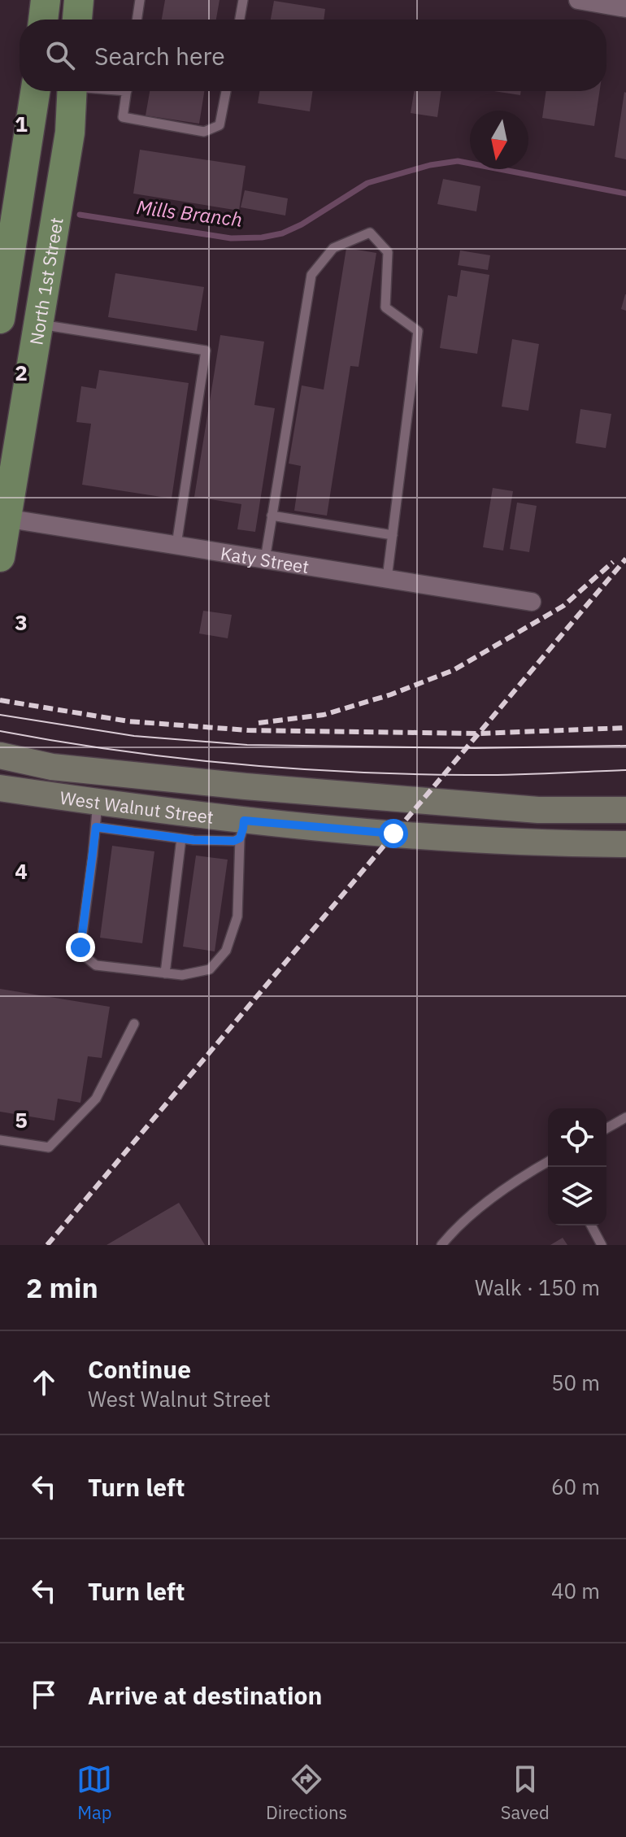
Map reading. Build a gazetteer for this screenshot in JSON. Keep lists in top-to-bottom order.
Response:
{
  "streets": {
    "main road": ["North 1st Street", "West Walnut Street"],
    "street": ["Katy Street"]
  },
  "crossings": [
    ["North 1st Street", "Katy Street"]
  ],
  "water": ["Mills Branch"],
  "north": "bottom",
  "page": {
    "search": "Search here",
    "heading": ["2 min", "Walk · 150 m"],
    "list": [
      ["Continue", "West Walnut Street", "50 m"],
      ["Turn left", "60 m"],
      ["Turn left", "40 m"],
      "Arrive at destination"
    ],
    "nav": ["Map", "Directions", "Saved"]
  },
  "grid": {
    "rows": [
      "1",
      "2",
      "3",
      "4",
      "5"
    ]
  }
}
